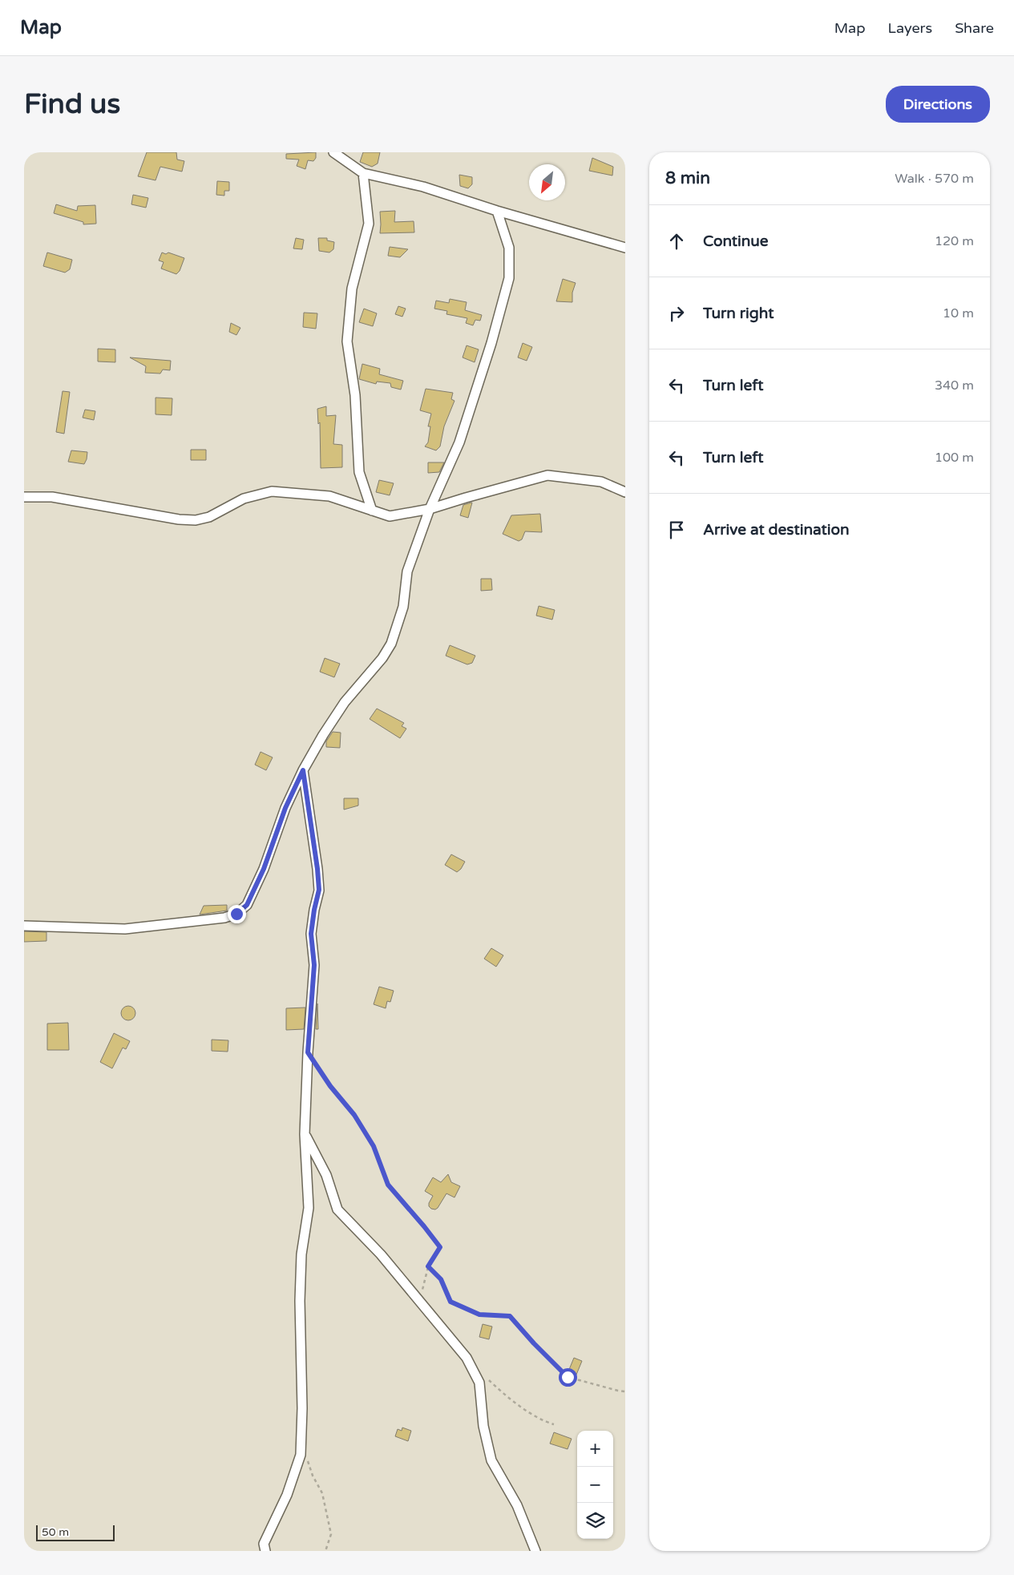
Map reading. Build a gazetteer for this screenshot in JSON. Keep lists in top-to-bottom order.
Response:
{
  "scale_bar": "50 m",
  "north": "bottom left",
  "page": {
    "header": "Map",
    "nav": ["Map", "Layers", "Share"],
    "buttons": "Directions",
    "title": "Find us",
    "heading": ["8 min", "Walk · 570 m"],
    "list": [
      ["Continue", "120 m"],
      ["Turn right", "10 m"],
      ["Turn left", "340 m"],
      ["Turn left", "100 m"],
      "Arrive at destination"
    ],
    "map_buttons": ["+", "−"],
    "scale": "50 m"
  }
}
